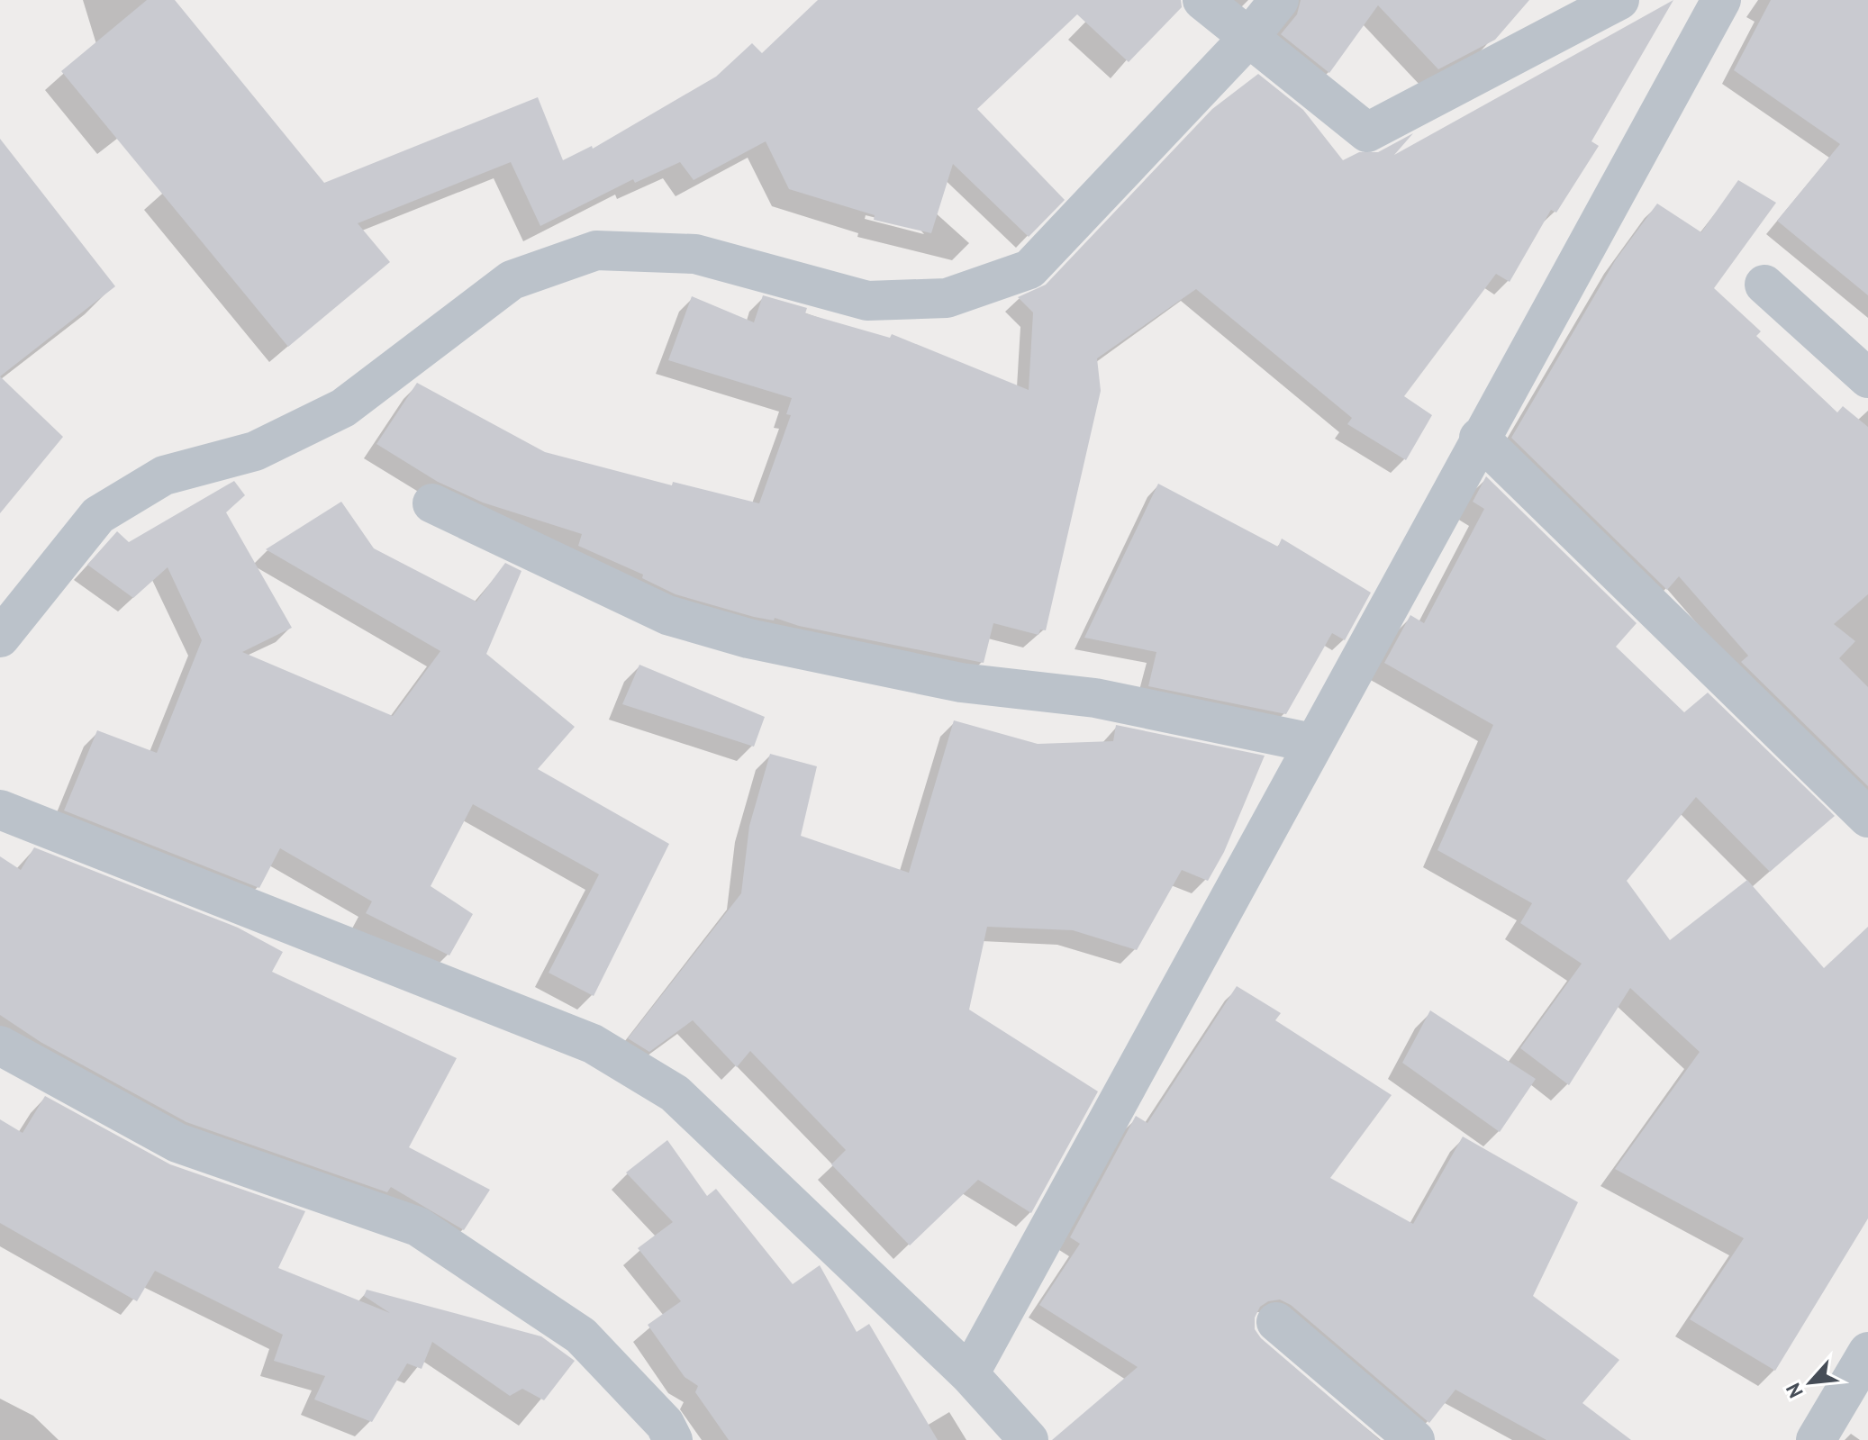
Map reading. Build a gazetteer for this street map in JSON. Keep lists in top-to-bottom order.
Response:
{
  "north": "bottom left"
}
